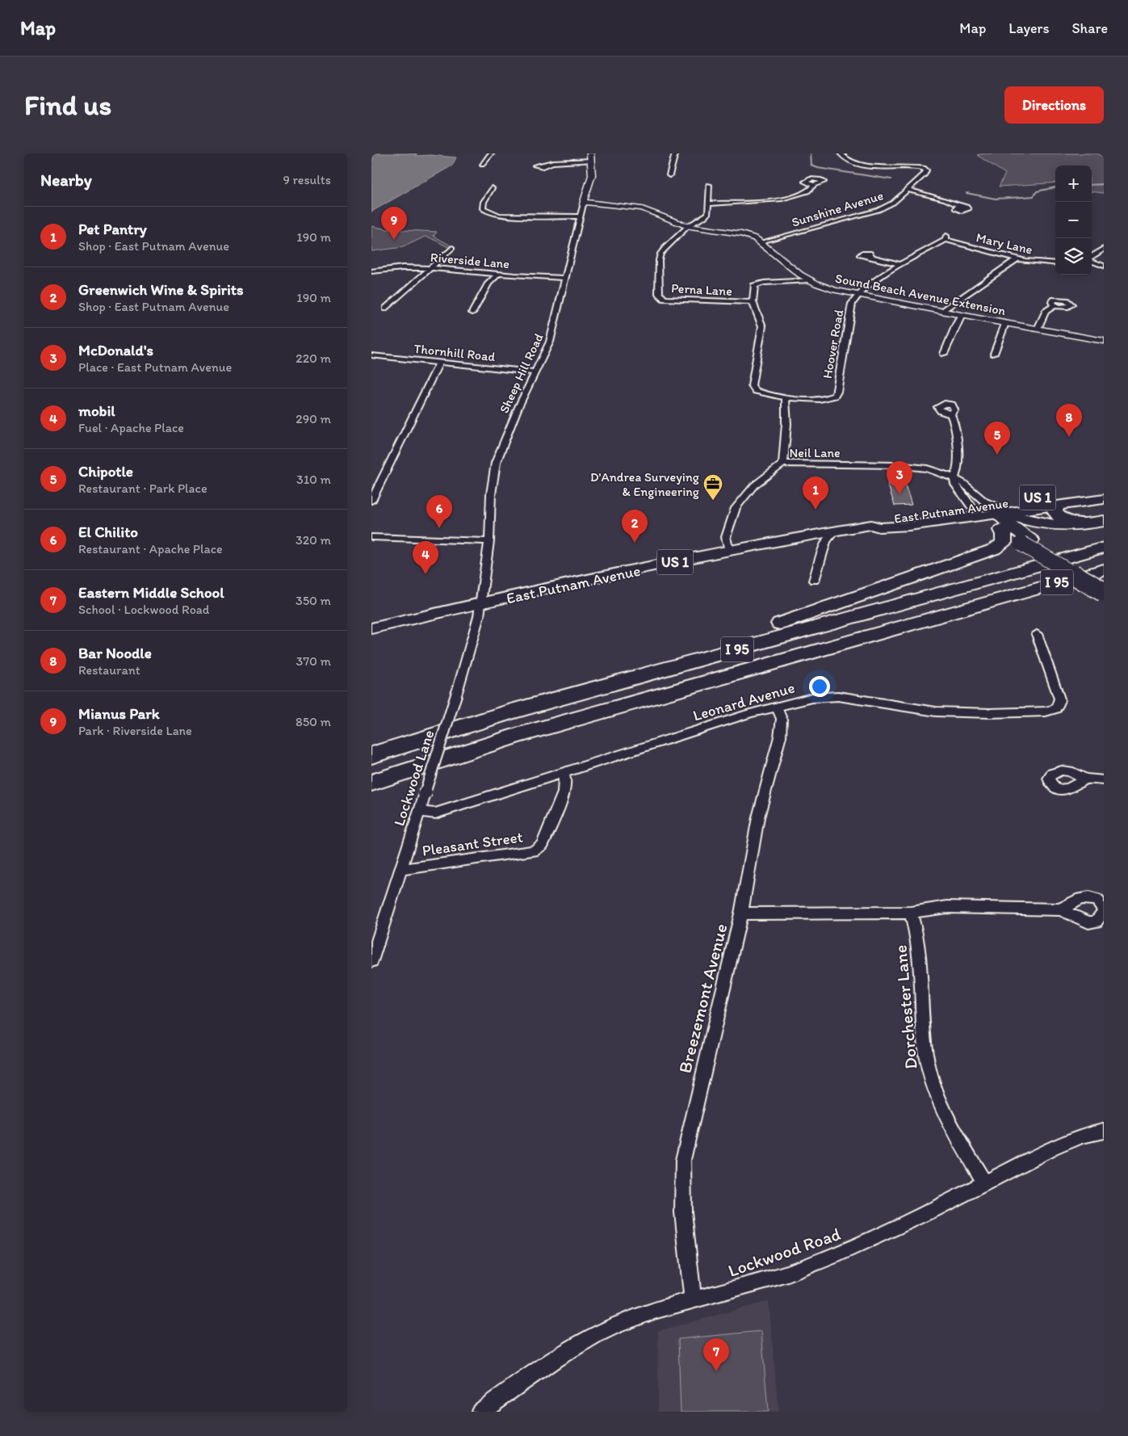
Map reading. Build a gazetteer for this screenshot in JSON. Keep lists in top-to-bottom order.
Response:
{
  "streets": {
    "highway": ["I 95"],
    "main road": ["US 1", "East Putnam Avenue"],
    "street": [
      "Sunshine Avenue",
      "Mary Lane",
      "Riverside Lane",
      "Perna Lane",
      "Sound Beach Avenue Extension",
      "Hoover Road",
      "Thornhill Road",
      "Sheep Hill Road",
      "Neil Lane",
      "Leonard Avenue",
      "Lockwood Lane",
      "Pleasant Street",
      "Breezemont Avenue",
      "Dorchester Lane",
      "Lockwood Road"
    ]
  },
  "crossings": [
    ["Sunshine Avenue", "Sound Beach Avenue Extension"],
    ["Riverside Lane", "Sheep Hill Road"],
    ["Perna Lane", "Sound Beach Avenue Extension"],
    ["Sound Beach Avenue Extension", "Hoover Road"],
    ["Sound Beach Avenue Extension", "Sheep Hill Road"],
    ["Thornhill Road", "Sheep Hill Road"],
    ["Sheep Hill Road", "East Putnam Avenue"],
    ["Sheep Hill Road", "Lockwood Lane"],
    ["Neil Lane", "East Putnam Avenue"],
    ["East Putnam Avenue", "Lockwood Lane"],
    ["Leonard Avenue", "Lockwood Lane"],
    ["Leonard Avenue", "Pleasant Street"],
    ["Leonard Avenue", "Breezemont Avenue"],
    ["Lockwood Lane", "Pleasant Street"],
    ["Breezemont Avenue", "Lockwood Road"],
    ["Dorchester Lane", "Lockwood Road"]
  ],
  "places": {
    "office": ["D'Andrea Surveying & Engineering"]
  },
  "page": {
    "header": "Map",
    "nav": ["Map", "Layers", "Share"],
    "buttons": "Directions",
    "title": "Find us",
    "heading": ["Nearby", "9 results"],
    "map_buttons": ["+", "−"],
    "list": [
      {
        "mark": "1",
        "name": "Pet Pantry",
        "note": "Shop · East Putnam Avenue",
        "value": "190 m"
      },
      {
        "mark": "2",
        "name": "Greenwich Wine & Spirits",
        "note": "Shop · East Putnam Avenue",
        "value": "190 m"
      },
      {
        "mark": "3",
        "name": "McDonald's",
        "note": "Place · East Putnam Avenue",
        "value": "220 m"
      },
      {
        "mark": "4",
        "name": "mobil",
        "note": "Fuel · Apache Place",
        "value": "290 m"
      },
      {
        "mark": "5",
        "name": "Chipotle",
        "note": "Restaurant · Park Place",
        "value": "310 m"
      },
      {
        "mark": "6",
        "name": "El Chilito",
        "note": "Restaurant · Apache Place",
        "value": "320 m"
      },
      {
        "mark": "7",
        "name": "Eastern Middle School",
        "note": "School · Lockwood Road",
        "value": "350 m"
      },
      {
        "mark": "8",
        "name": "Bar Noodle",
        "note": "Restaurant",
        "value": "370 m"
      },
      {
        "mark": "9",
        "name": "Mianus Park",
        "note": "Park · Riverside Lane",
        "value": "850 m"
      }
    ],
    "pins": [
      "9",
      "8",
      "5",
      "3",
      "1",
      "6",
      "2",
      "4",
      "7"
    ]
  }
}
